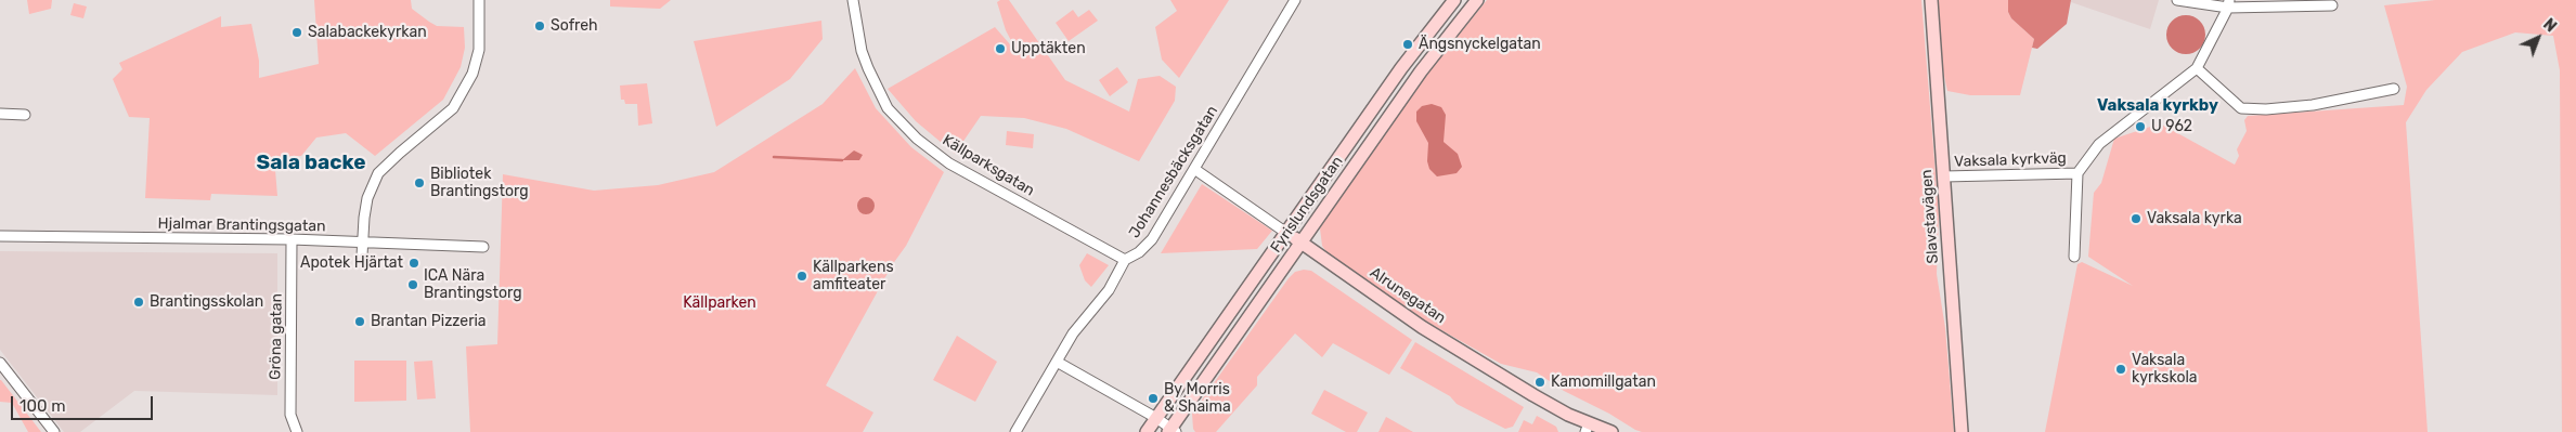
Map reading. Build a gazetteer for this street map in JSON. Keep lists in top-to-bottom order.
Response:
{
  "streets": {
    "main road": ["Fyrislundsgatan", "Slavstavägen", "Alrunegatan"],
    "street": [
      "Vaksala kyrkväg",
      "Källparksgatan",
      "Johannesbäcksgatan",
      "Hjalmar Brantingsgatan",
      "Gröna gatan"
    ]
  },
  "crossings": [
    ["Vaksala kyrkväg", "Slavstavägen"],
    ["Källparksgatan", "Johannesbäcksgatan"],
    ["Johannesbäcksgatan", "Alrunegatan"],
    ["Fyrislundsgatan", "Alrunegatan"],
    ["Hjalmar Brantingsgatan", "Gröna gatan"]
  ],
  "districts": ["Vaksala kyrkby", "Sala backe"],
  "parks": ["Källparken"],
  "places": [
    "Sofreh",
    "Salabackekyrkan",
    "Ängsnyckelgatan",
    "Upptäkten",
    "U 962",
    "Bibliotek Brantingstorg",
    "Vaksala kyrka",
    "Apotek Hjärtat",
    "Källparkens amfiteater",
    "ICA Nära Brantingstorg",
    "Brantingsskolan",
    "Brantan Pizzeria",
    "Vaksala kyrkskola",
    "Kamomillgatan",
    "By Morris & Shaima"
  ],
  "scale_bar": "100 m",
  "north": "top right"
}
